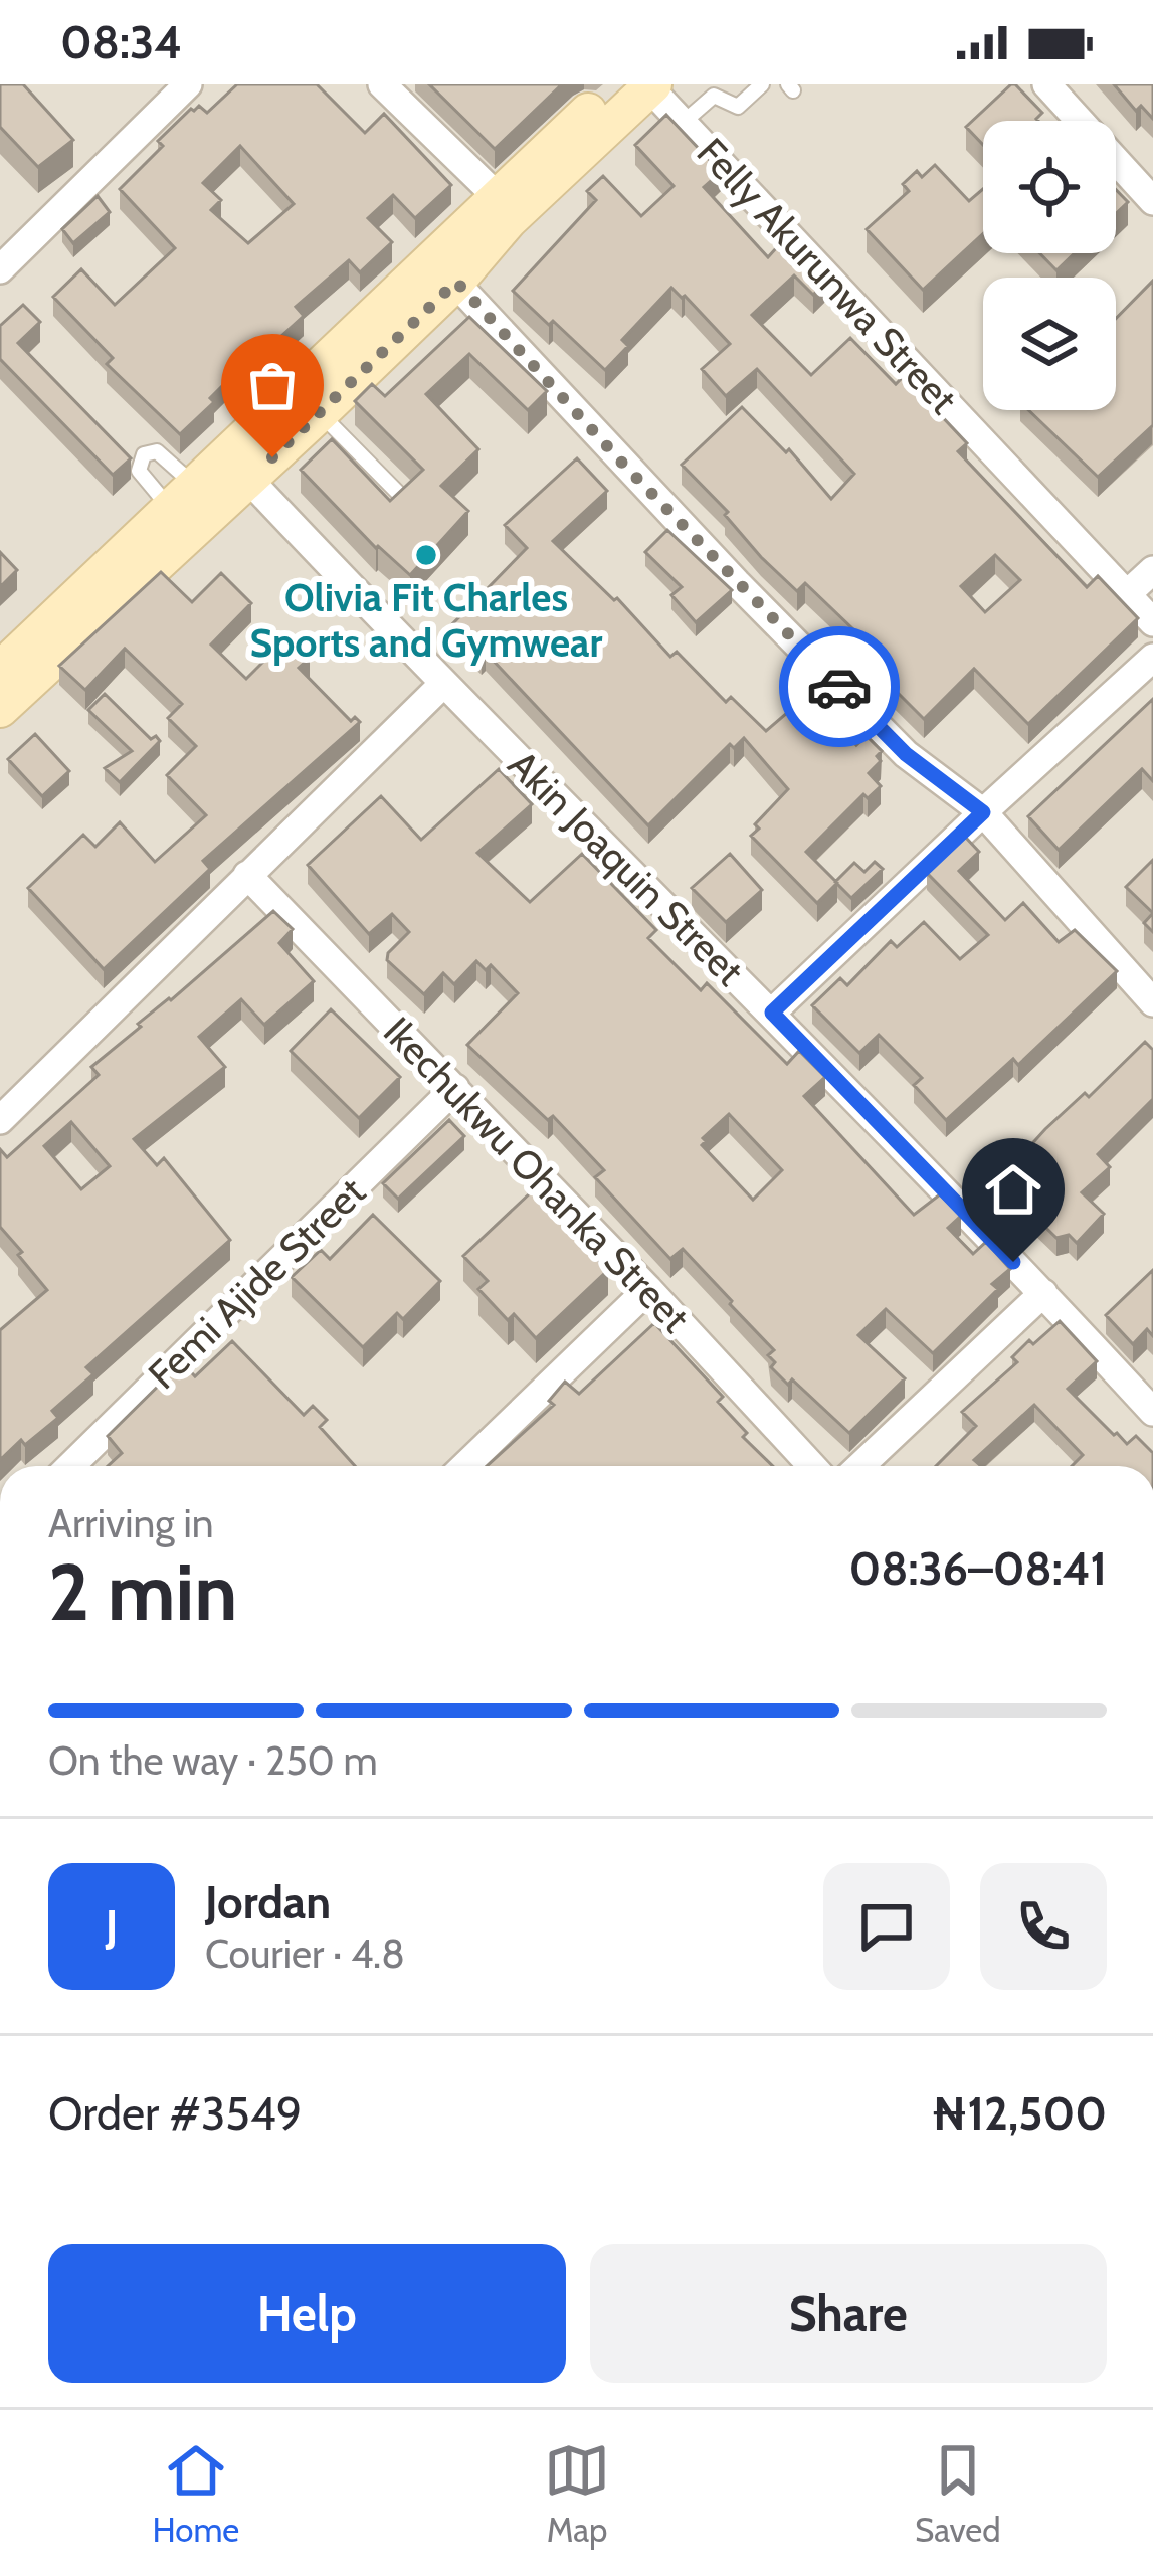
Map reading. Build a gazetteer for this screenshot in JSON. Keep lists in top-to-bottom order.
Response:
{
  "streets": {
    "street": [
      "Felly Akurunwa Street",
      "Akin Joaquin Street",
      "Ikechukwu Ohanka Street",
      "Femi Ajide Street"
    ]
  },
  "crossings": [
    ["Ikechukwu Ohanka Street", "Femi Ajide Street"]
  ],
  "places": ["Olivia Fit Charles Sports and Gymwear"],
  "page": {
    "status": "08:34",
    "heading": ["2 min", "Arriving in", "08:36–08:41"],
    "panel": [
      "Jordan",
      "Courier · 4.8",
      "Order #3549",
      "₦12,500"
    ],
    "bar": "On the way · 250 m",
    "round": "J",
    "buttons": ["Help", "Share"],
    "tabs": ["Home", "Map", "Saved"]
  }
}
